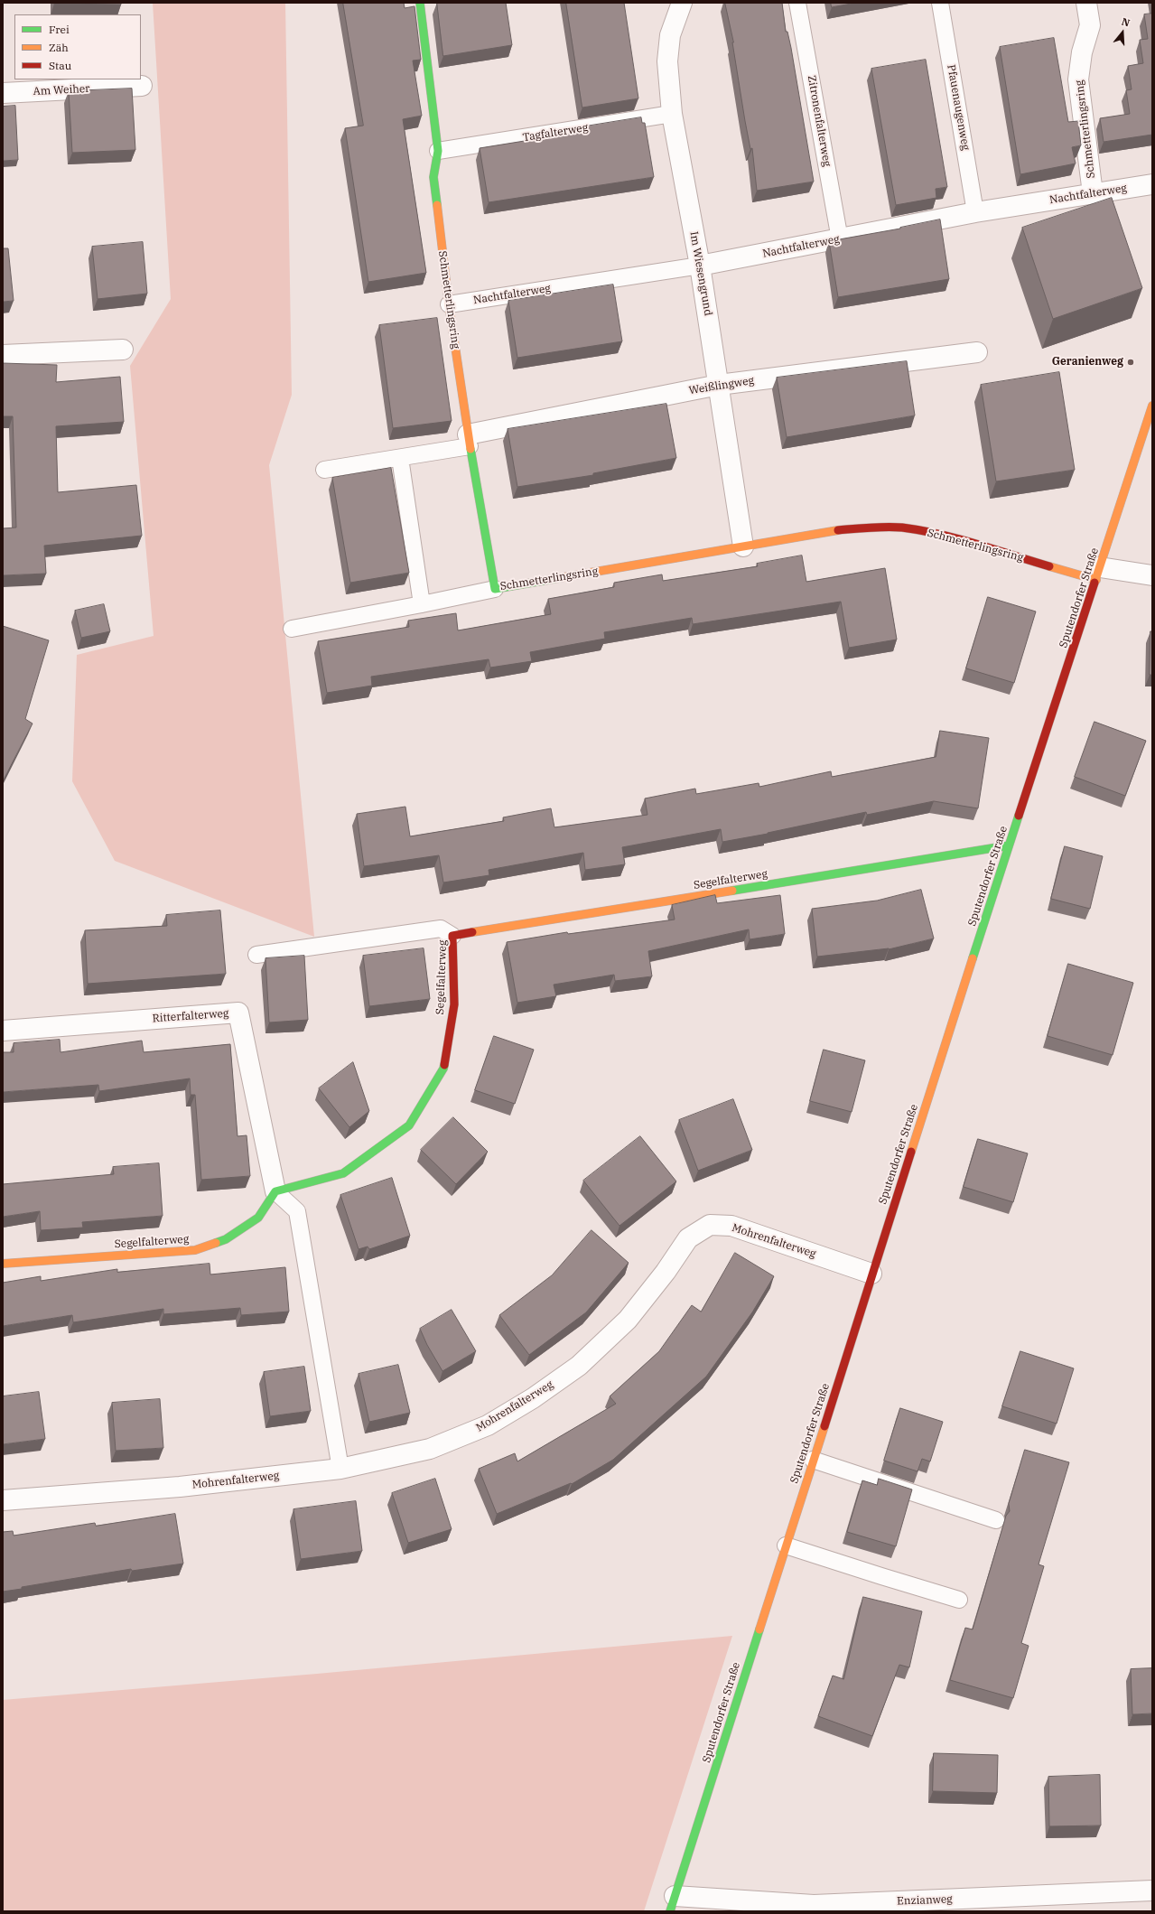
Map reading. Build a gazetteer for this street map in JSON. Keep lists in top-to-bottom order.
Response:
{
  "streets": {
    "street": [
      "Am Weiher",
      "Schmetterlingsring",
      "Nachtfalterweg",
      "Im Wiesengrund",
      "Weißlingweg",
      "Sputendorfer Straße",
      "Segelfalterweg",
      "Ritterfalterweg",
      "Mohrenfalterweg",
      "Enzianweg"
    ],
    "lane": ["Pfauenaugenweg", "Zitronenfalterweg", "Tagfalterweg"]
  },
  "crossings": [
    ["Pfauenaugenweg", "Nachtfalterweg"],
    ["Zitronenfalterweg", "Nachtfalterweg"],
    ["Schmetterlingsring", "Tagfalterweg"],
    ["Schmetterlingsring", "Nachtfalterweg"],
    ["Schmetterlingsring", "Im Wiesengrund"],
    ["Schmetterlingsring", "Weißlingweg"],
    ["Schmetterlingsring", "Sputendorfer Straße"],
    ["Tagfalterweg", "Im Wiesengrund"],
    ["Nachtfalterweg", "Im Wiesengrund"],
    ["Im Wiesengrund", "Weißlingweg"],
    ["Sputendorfer Straße", "Segelfalterweg"],
    ["Sputendorfer Straße", "Mohrenfalterweg"],
    ["Sputendorfer Straße", "Enzianweg"],
    ["Segelfalterweg", "Ritterfalterweg"]
  ],
  "places": ["Geranienweg"],
  "legend": ["Frei", "Zäh", "Stau"],
  "north": "top"
}
